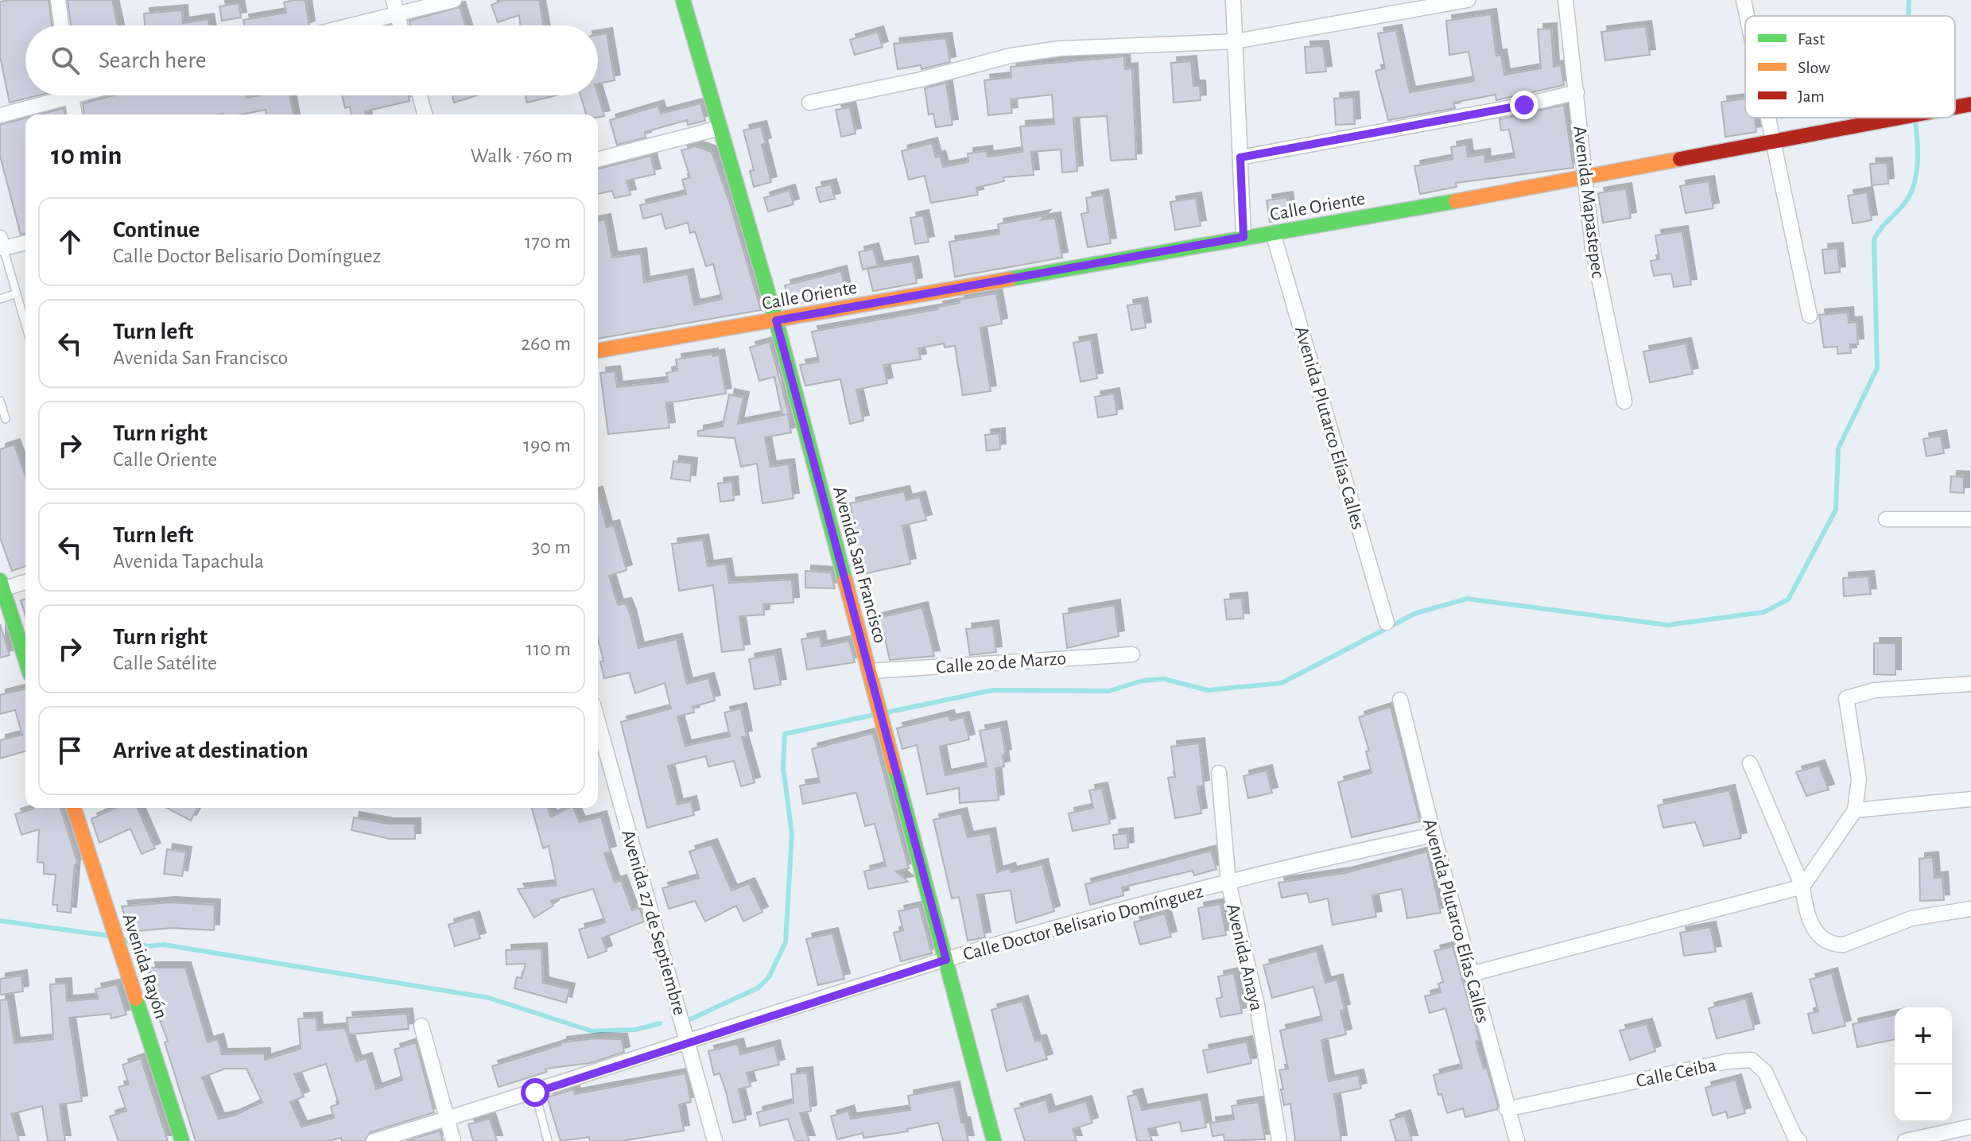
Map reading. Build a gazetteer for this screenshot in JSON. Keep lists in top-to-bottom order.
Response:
{
  "streets": {
    "street": [
      "Avenida Mapastepec",
      "Calle Oriente",
      "Avenida Plutarco Elías Calles",
      "Avenida San Francisco",
      "Calle 20 de Marzo",
      "Avenida 27 de Septiembre",
      "Calle Doctor Belisario Domínguez",
      "Avenida Anaya",
      "Avenida Rayón",
      "Calle Ceiba"
    ]
  },
  "crossings": [
    ["Avenida Mapastepec", "Calle Oriente"],
    ["Calle Oriente", "Avenida Plutarco Elías Calles"],
    ["Calle Oriente", "Avenida San Francisco"],
    ["Avenida Plutarco Elías Calles", "Calle Doctor Belisario Domínguez"],
    ["Avenida Plutarco Elías Calles", "Calle Ceiba"],
    ["Avenida San Francisco", "Calle 20 de Marzo"],
    ["Avenida San Francisco", "Calle Doctor Belisario Domínguez"],
    ["Avenida 27 de Septiembre", "Calle Doctor Belisario Domínguez"],
    ["Calle Doctor Belisario Domínguez", "Avenida Anaya"]
  ],
  "legend": ["Fast", "Slow", "Jam"],
  "page": {
    "search": "Search here",
    "heading": ["10 min", "Walk · 760 m"],
    "list": [
      ["Continue", "Calle Doctor Belisario Domínguez", "170 m"],
      ["Turn left", "Avenida San Francisco", "260 m"],
      ["Turn right", "Calle Oriente", "190 m"],
      ["Turn left", "Avenida Tapachula", "30 m"],
      ["Turn right", "Calle Satélite", "110 m"],
      "Arrive at destination"
    ],
    "map_buttons": ["+", "−"]
  }
}
